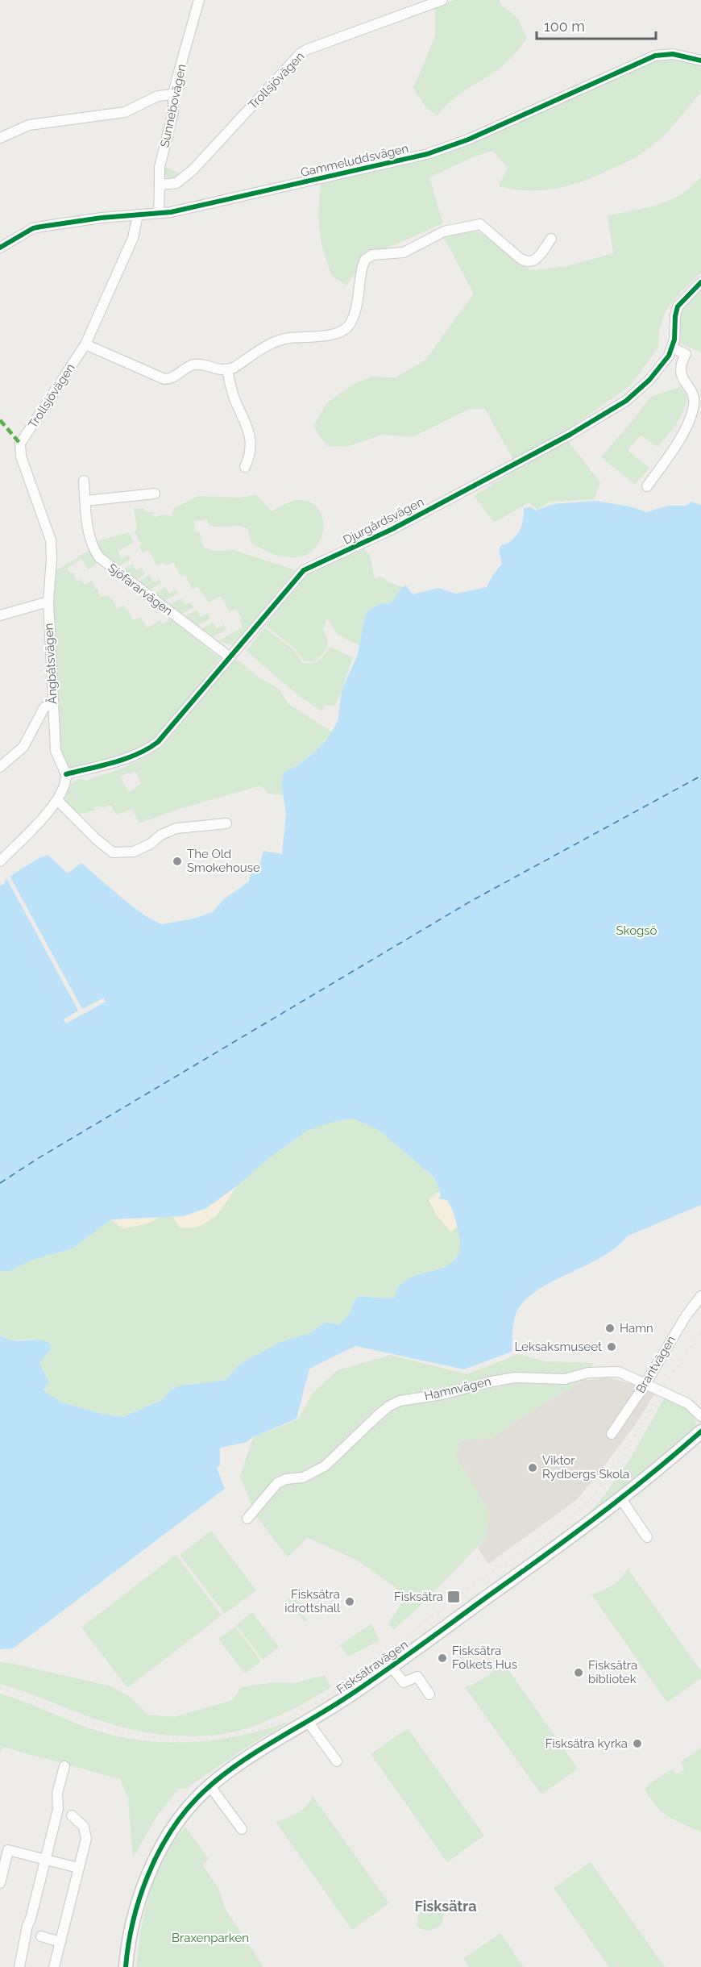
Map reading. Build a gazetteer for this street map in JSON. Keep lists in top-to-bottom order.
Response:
{
  "streets": {
    "street": [
      "Trollsjövägen",
      "Sunnebovägen",
      "Gammeluddsvägen",
      "Djurgårdsvägen",
      "Sjöfararvägen",
      "Ångbåtsvägen",
      "Brantvägen",
      "Hamnvägen",
      "Fisksätravägen"
    ]
  },
  "crossings": [
    ["Trollsjövägen", "Sunnebovägen"],
    ["Trollsjövägen", "Gammeluddsvägen"],
    ["Trollsjövägen", "Ångbåtsvägen"],
    ["Djurgårdsvägen", "Sjöfararvägen"],
    ["Djurgårdsvägen", "Ångbåtsvägen"],
    ["Brantvägen", "Hamnvägen"]
  ],
  "districts": ["Fisksätra"],
  "parks": ["Skogsö", "Braxenparken"],
  "places": {
    "other": [
      "The Old Smokehouse",
      "Hamn",
      "Leksaksmuseet",
      "Viktor Rydbergs Skola",
      "Fisksätra idrottshall",
      "Fisksätra Folkets Hus",
      "Fisksätra bibliotek",
      "Fisksätra kyrka"
    ],
    "transit": ["Fisksätra"]
  },
  "scale_bar": "100 m"
}
